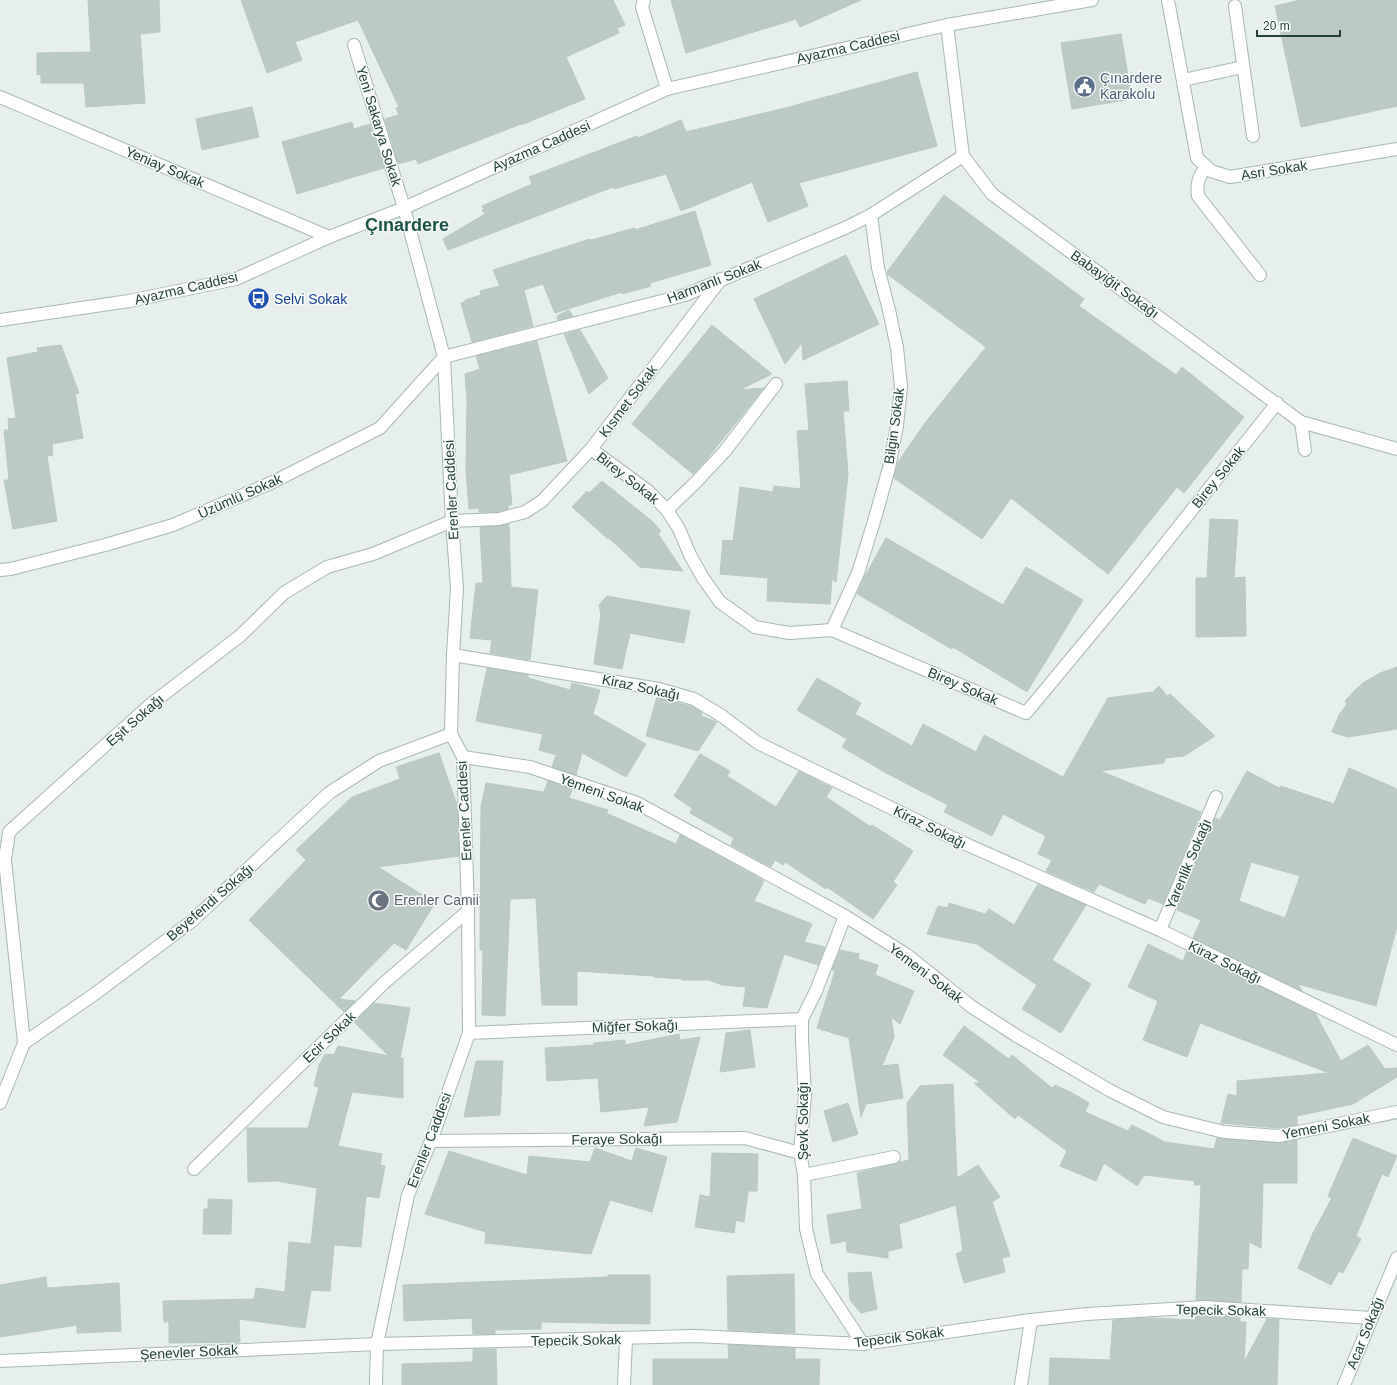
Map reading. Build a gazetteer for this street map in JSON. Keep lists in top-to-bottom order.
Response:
{
  "streets": {
    "street": [
      "Ayazma Caddesi",
      "Yeni Sakarya Sokak",
      "Yeniay Sokak",
      "Asri Sokak",
      "Harmanlı Sokak",
      "Babayiğit Sokağı",
      "Kısmet Sokak",
      "Bilgin Sokak",
      "Birey Sokak",
      "Erenler Caddesi",
      "Üzümlü Sokak",
      "Kiraz Sokağı",
      "Eşit Sokağı",
      "Yemeni Sokak",
      "Yarenlik Sokağı",
      "Beyefendi Sokağı",
      "Miğfer Sokağı",
      "Ecir Sokak",
      "Şevk Sokağı",
      "Feraye Sokağı",
      "Tepecik Sokak",
      "Acar Sokağı",
      "Şenevler Sokak"
    ]
  },
  "crossings": [
    ["Ayazma Caddesi", "Yeni Sakarya Sokak"],
    ["Ayazma Caddesi", "Yeniay Sokak"],
    ["Ayazma Caddesi", "Erenler Caddesi"],
    ["Yeni Sakarya Sokak", "Erenler Caddesi"],
    ["Harmanlı Sokak", "Babayiğit Sokağı"],
    ["Harmanlı Sokak", "Kısmet Sokak"],
    ["Harmanlı Sokak", "Bilgin Sokak"],
    ["Harmanlı Sokak", "Erenler Caddesi"],
    ["Harmanlı Sokak", "Üzümlü Sokak"],
    ["Babayiğit Sokağı", "Birey Sokak"],
    ["Kısmet Sokak", "Birey Sokak"],
    ["Kısmet Sokak", "Erenler Caddesi"],
    ["Kısmet Sokak", "Eşit Sokağı"],
    ["Bilgin Sokak", "Birey Sokak"],
    ["Erenler Caddesi", "Üzümlü Sokak"],
    ["Erenler Caddesi", "Kiraz Sokağı"],
    ["Erenler Caddesi", "Eşit Sokağı"],
    ["Erenler Caddesi", "Yemeni Sokak"],
    ["Erenler Caddesi", "Beyefendi Sokağı"],
    ["Erenler Caddesi", "Miğfer Sokağı"],
    ["Erenler Caddesi", "Ecir Sokak"],
    ["Erenler Caddesi", "Feraye Sokağı"],
    ["Erenler Caddesi", "Tepecik Sokak"],
    ["Erenler Caddesi", "Şenevler Sokak"],
    ["Kiraz Sokağı", "Yarenlik Sokağı"],
    ["Eşit Sokağı", "Beyefendi Sokağı"],
    ["Yemeni Sokak", "Şevk Sokağı"],
    ["Miğfer Sokağı", "Şevk Sokağı"],
    ["Şevk Sokağı", "Feraye Sokağı"],
    ["Şevk Sokağı", "Tepecik Sokak"],
    ["Tepecik Sokak", "Acar Sokağı"],
    ["Tepecik Sokak", "Şenevler Sokak"]
  ],
  "districts": ["Çınardere"],
  "places": {
    "public building": ["Çınardere Karakolu"],
    "bus stop": ["Selvi Sokak"],
    "mosque": ["Erenler Camii"]
  },
  "scale_bar": "20 m"
}
